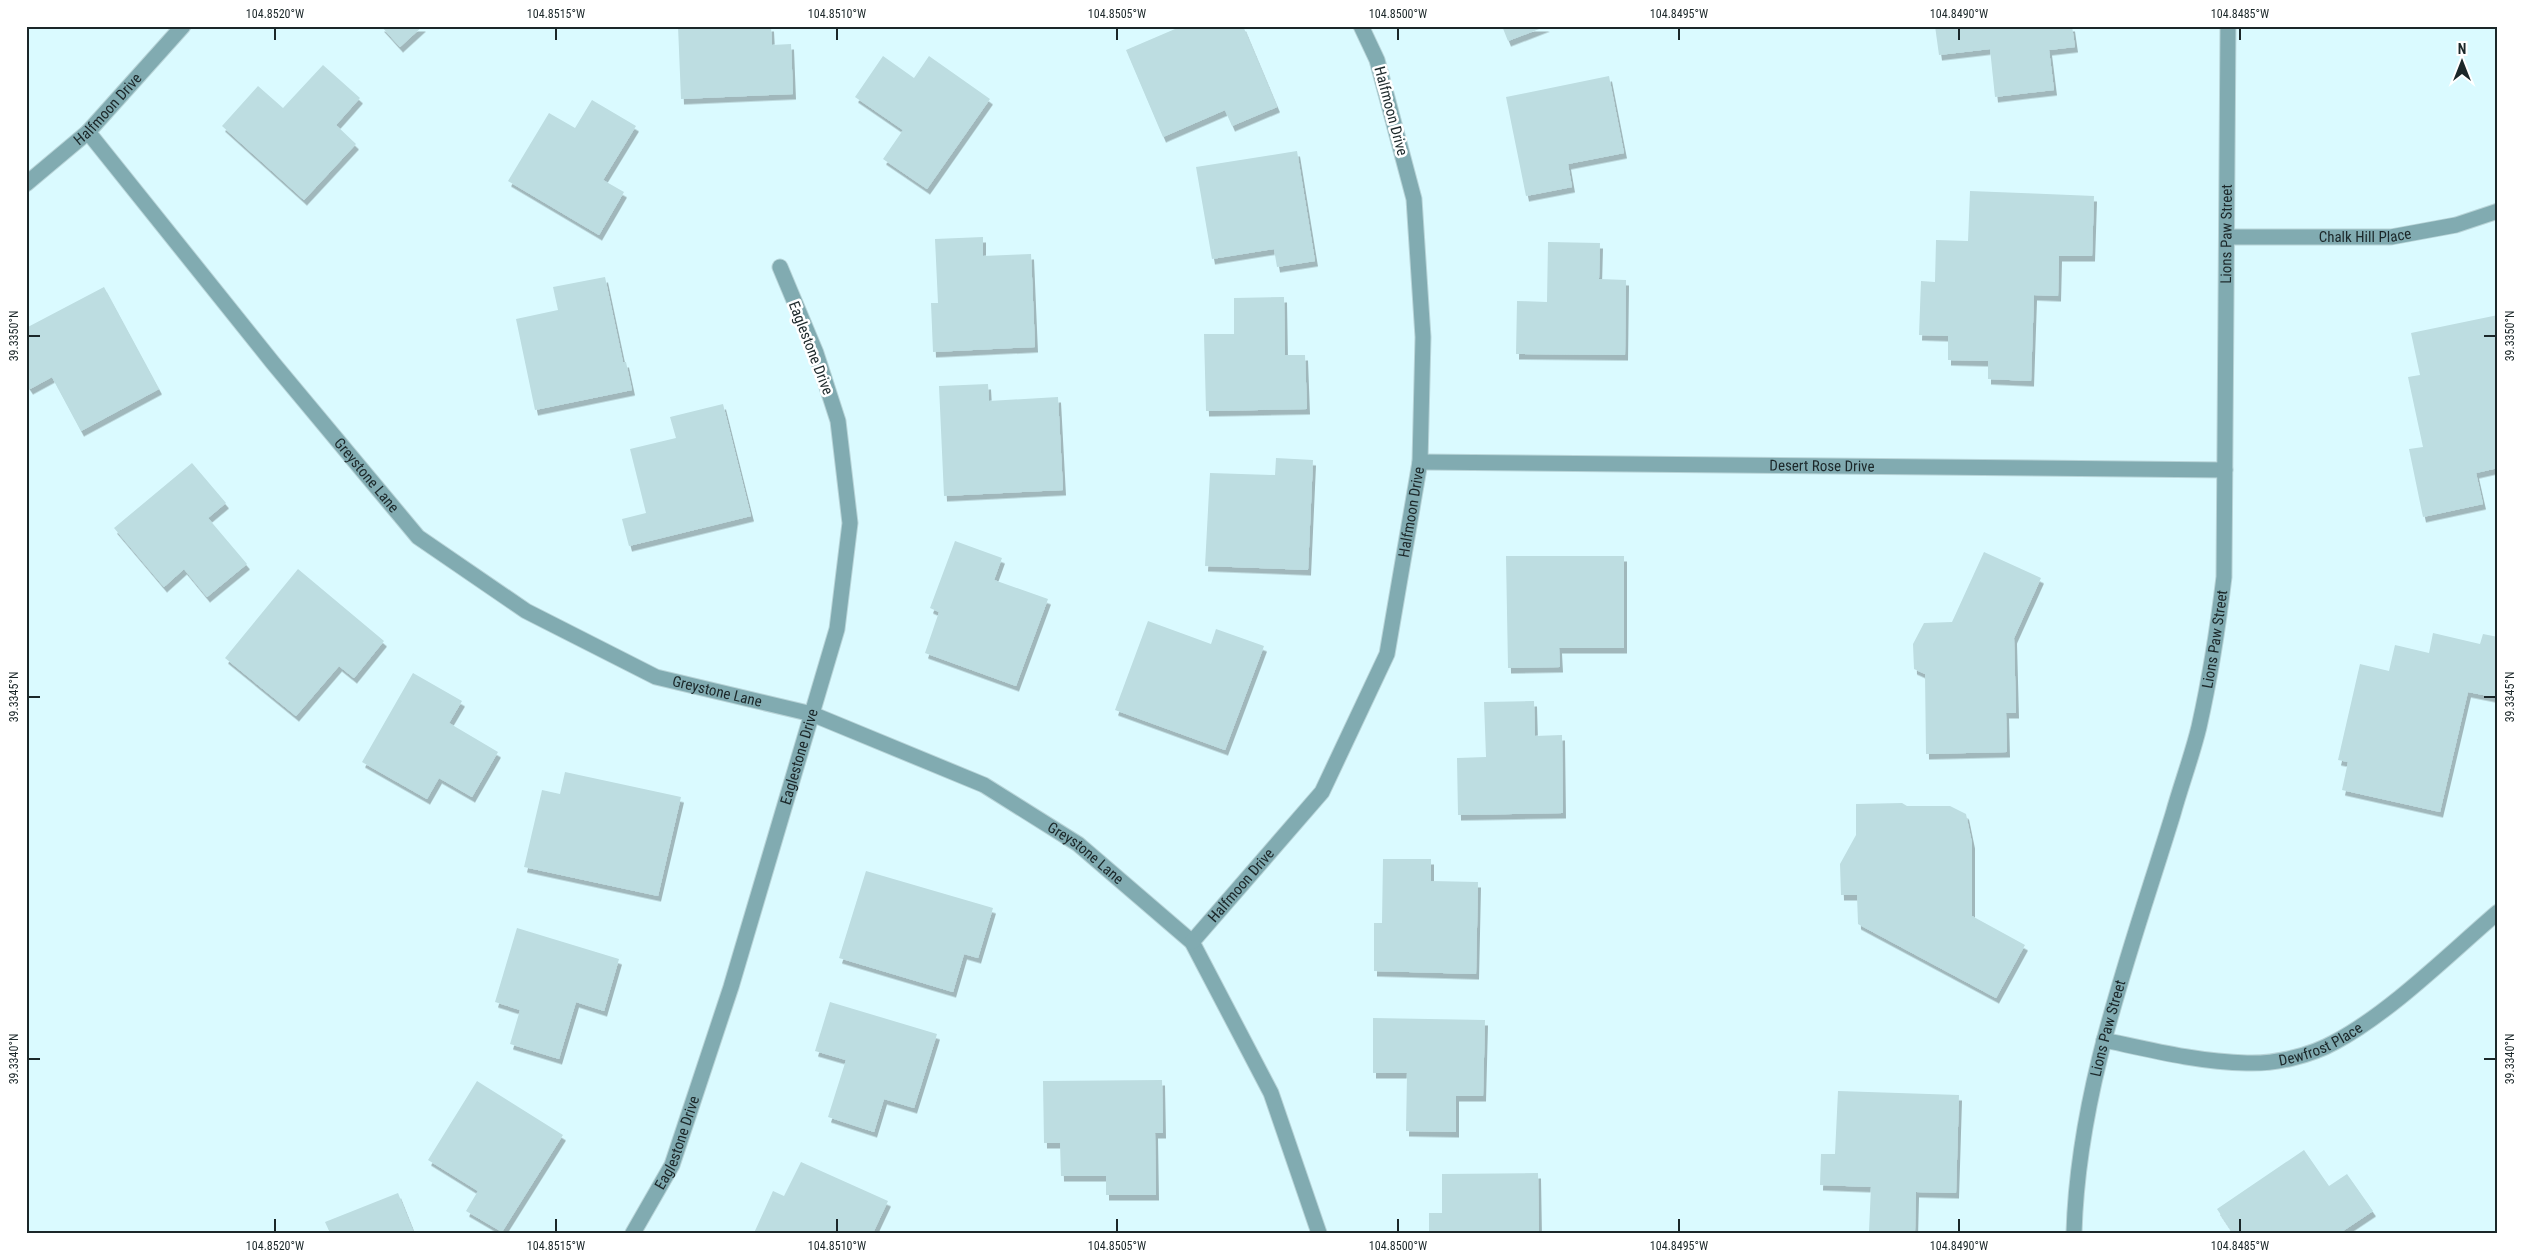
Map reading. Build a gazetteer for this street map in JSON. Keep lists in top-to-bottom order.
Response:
{
  "streets": {
    "street": [
      "Halfmoon Drive",
      "Lions Paw Street",
      "Chalk Hill Place",
      "Eaglestone Drive",
      "Desert Rose Drive",
      "Greystone Lane",
      "Dewfrost Place"
    ]
  },
  "crossings": [
    ["Halfmoon Drive", "Desert Rose Drive"],
    ["Halfmoon Drive", "Greystone Lane"],
    ["Lions Paw Street", "Chalk Hill Place"],
    ["Lions Paw Street", "Desert Rose Drive"],
    ["Lions Paw Street", "Dewfrost Place"],
    ["Eaglestone Drive", "Greystone Lane"]
  ],
  "north": "top",
  "coordinates": [
    "104.8520°W",
    "104.8515°W",
    "104.8510°W",
    "104.8505°W",
    "104.8500°W",
    "104.8495°W",
    "104.8490°W",
    "104.8485°W",
    "39.3350°N",
    "39.3345°N",
    "39.3340°N"
  ]
}
